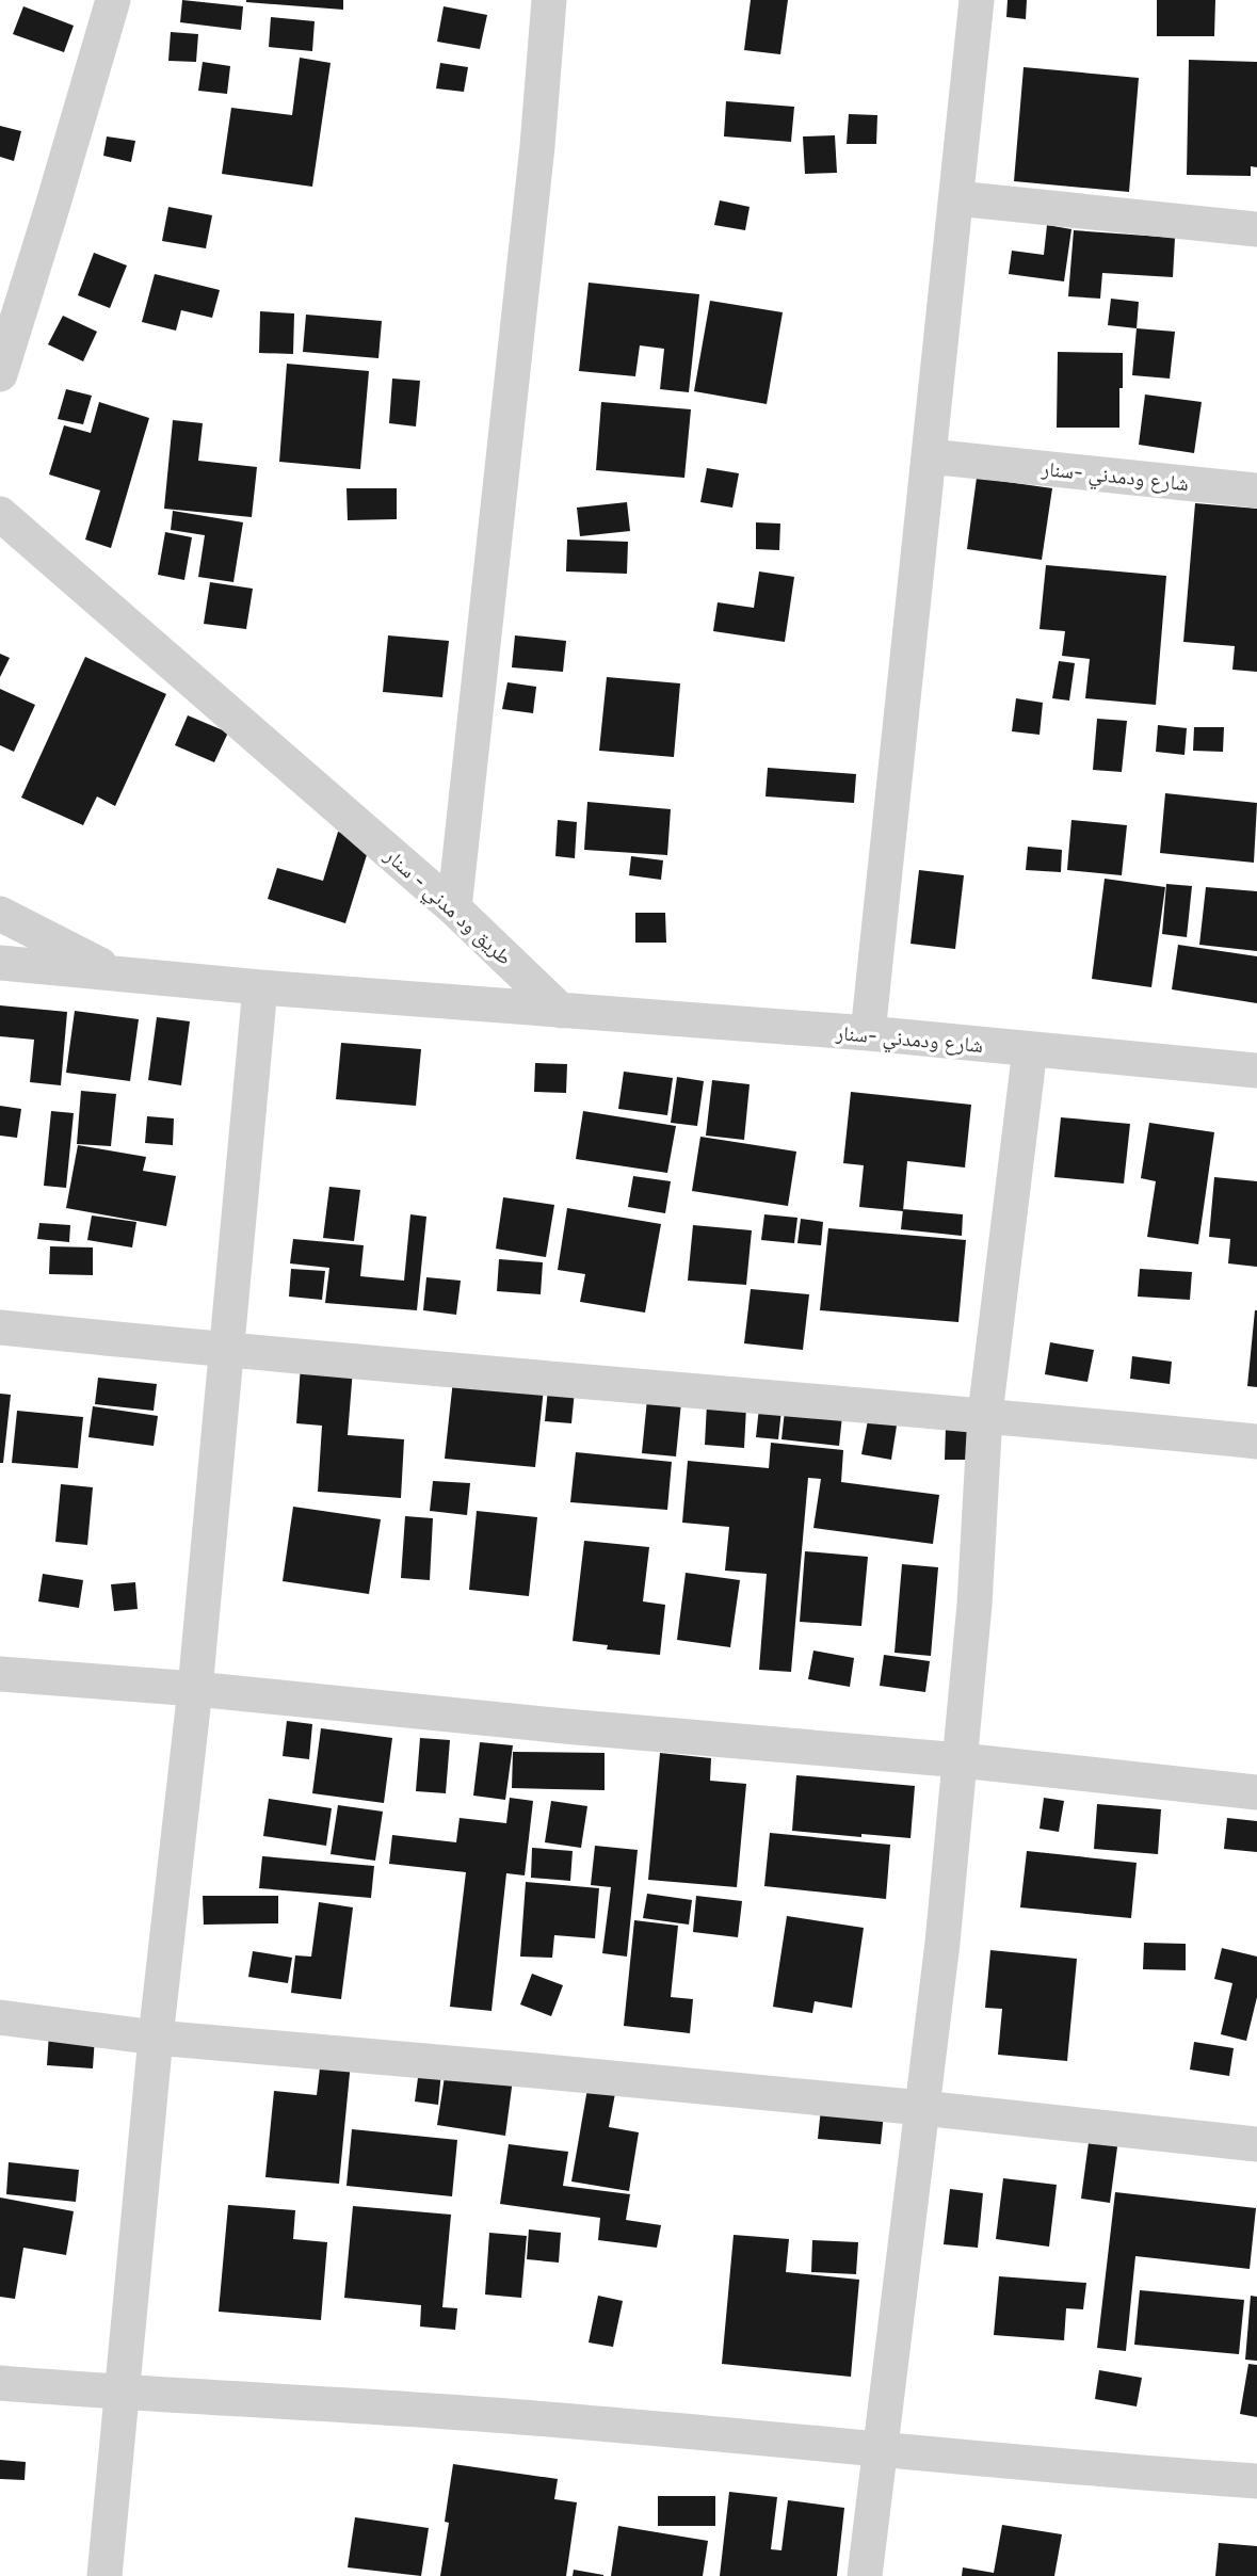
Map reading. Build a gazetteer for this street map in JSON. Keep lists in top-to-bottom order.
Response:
{
  "streets": {
    "street": ["شارع ودمدني -سنار", "طريق ود مدني - سنار"]
  },
  "crossings": [
    ["شارع ودمدني -سنار", "طريق ود مدني - سنار"]
  ]
}
